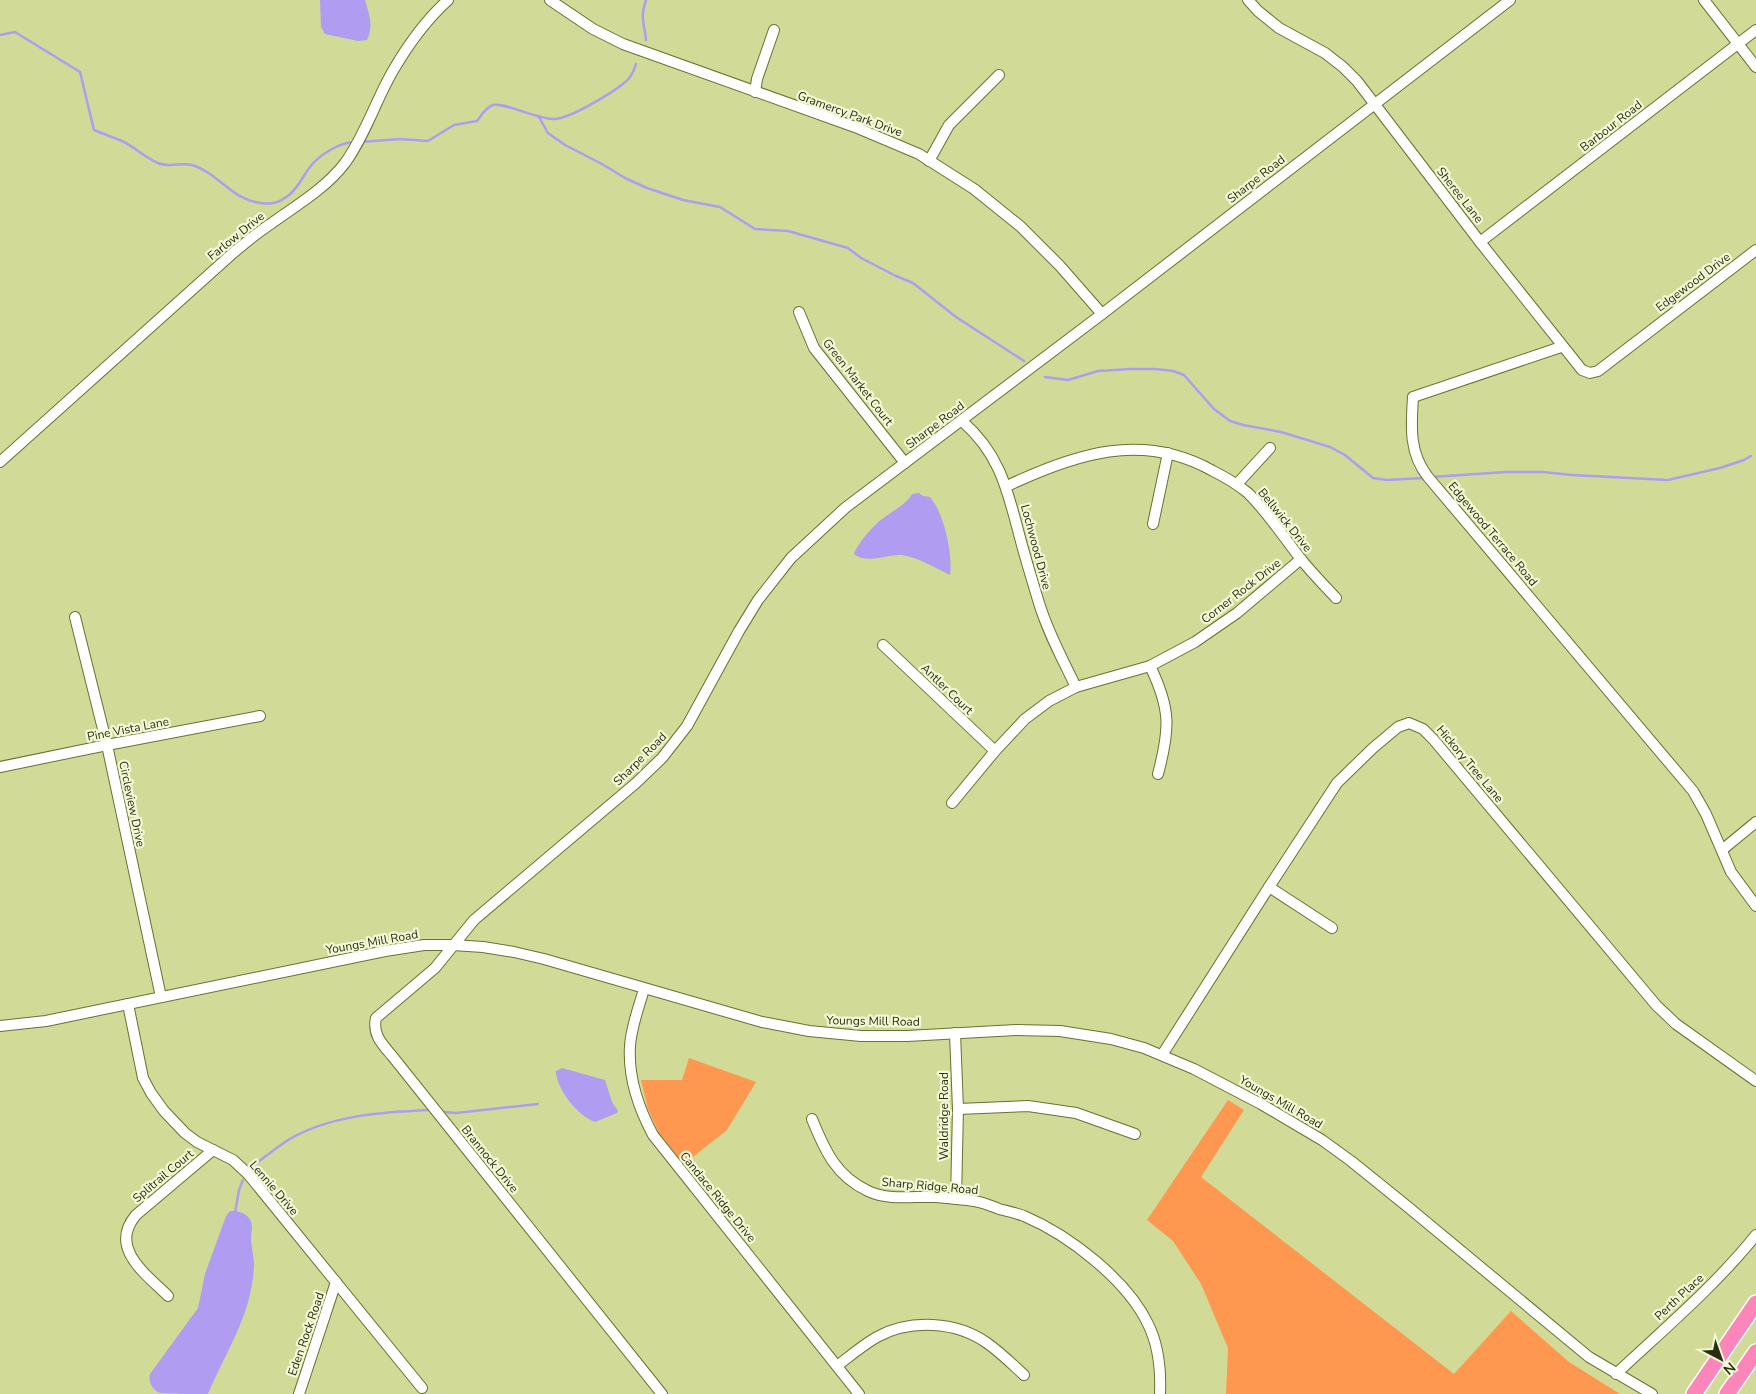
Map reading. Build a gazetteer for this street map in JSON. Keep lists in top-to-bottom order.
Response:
{
  "streets": {
    "street": [
      "Gramercy Park Drive",
      "Barbour Road",
      "Sharpe Road",
      "Sheree Lane",
      "Farlow Drive",
      "Edgewood Drive",
      "Green Market Court",
      "Bellwick Drive",
      "Edgewood Terrace Road",
      "Lochwood Drive",
      "Corner Rock Drive",
      "Antler Court",
      "Pine Vista Lane",
      "Hickory Tree Lane",
      "Circleview Drive",
      "Youngs Mill Road",
      "Waldridge Road",
      "Brannock Drive",
      "Splitrail Court",
      "Sharp Ridge Road",
      "Lennie Drive",
      "Candace Ridge Drive",
      "Perth Place",
      "Eden Rock Road"
    ]
  },
  "crossings": [
    ["Gramercy Park Drive", "Sharpe Road"],
    ["Barbour Road", "Sheree Lane"],
    ["Sharpe Road", "Sheree Lane"],
    ["Sharpe Road", "Green Market Court"],
    ["Sharpe Road", "Lochwood Drive"],
    ["Sharpe Road", "Youngs Mill Road"],
    ["Sharpe Road", "Brannock Drive"],
    ["Sheree Lane", "Edgewood Drive"],
    ["Sheree Lane", "Edgewood Terrace Road"],
    ["Bellwick Drive", "Lochwood Drive"],
    ["Bellwick Drive", "Corner Rock Drive"],
    ["Lochwood Drive", "Corner Rock Drive"],
    ["Corner Rock Drive", "Antler Court"],
    ["Pine Vista Lane", "Circleview Drive"],
    ["Hickory Tree Lane", "Youngs Mill Road"],
    ["Circleview Drive", "Youngs Mill Road"],
    ["Youngs Mill Road", "Waldridge Road"],
    ["Youngs Mill Road", "Brannock Drive"],
    ["Youngs Mill Road", "Lennie Drive"],
    ["Youngs Mill Road", "Candace Ridge Drive"],
    ["Youngs Mill Road", "Perth Place"],
    ["Waldridge Road", "Sharp Ridge Road"],
    ["Splitrail Court", "Lennie Drive"],
    ["Lennie Drive", "Eden Rock Road"]
  ],
  "north": "bottom right"
}
